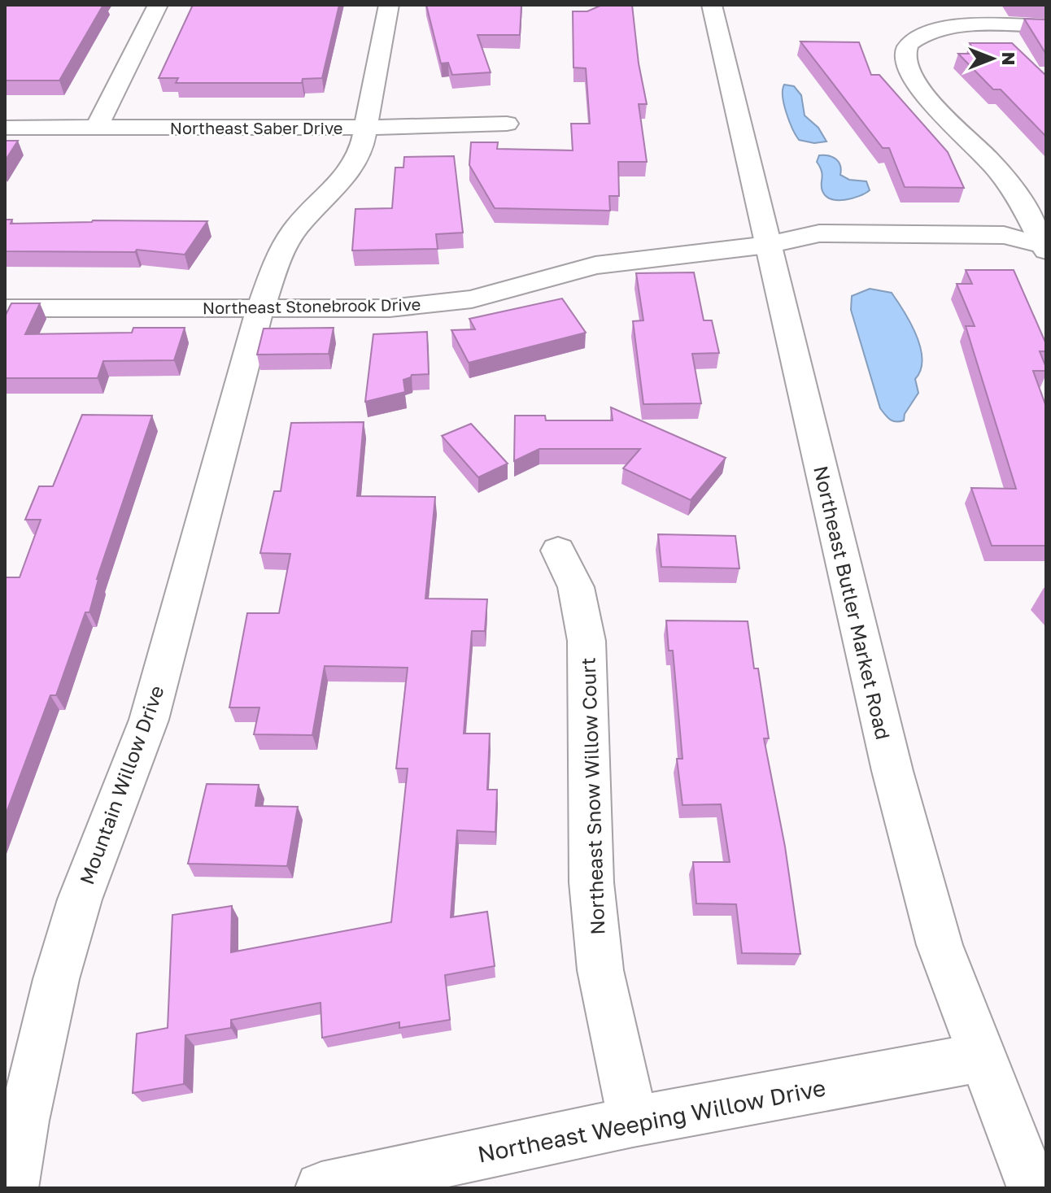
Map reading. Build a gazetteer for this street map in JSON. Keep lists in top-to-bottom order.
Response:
{
  "streets": {
    "street": [
      "Northeast Saber Drive",
      "Northeast Stonebrook Drive",
      "Northeast Butler Market Road",
      "Mountain Willow Drive",
      "Northeast Snow Willow Court",
      "Northeast Weeping Willow Drive"
    ]
  },
  "crossings": [
    ["Northeast Saber Drive", "Mountain Willow Drive"],
    ["Northeast Stonebrook Drive", "Northeast Butler Market Road"],
    ["Northeast Stonebrook Drive", "Mountain Willow Drive"],
    ["Northeast Butler Market Road", "Northeast Weeping Willow Drive"],
    ["Northeast Snow Willow Court", "Northeast Weeping Willow Drive"]
  ],
  "north": "right"
}
